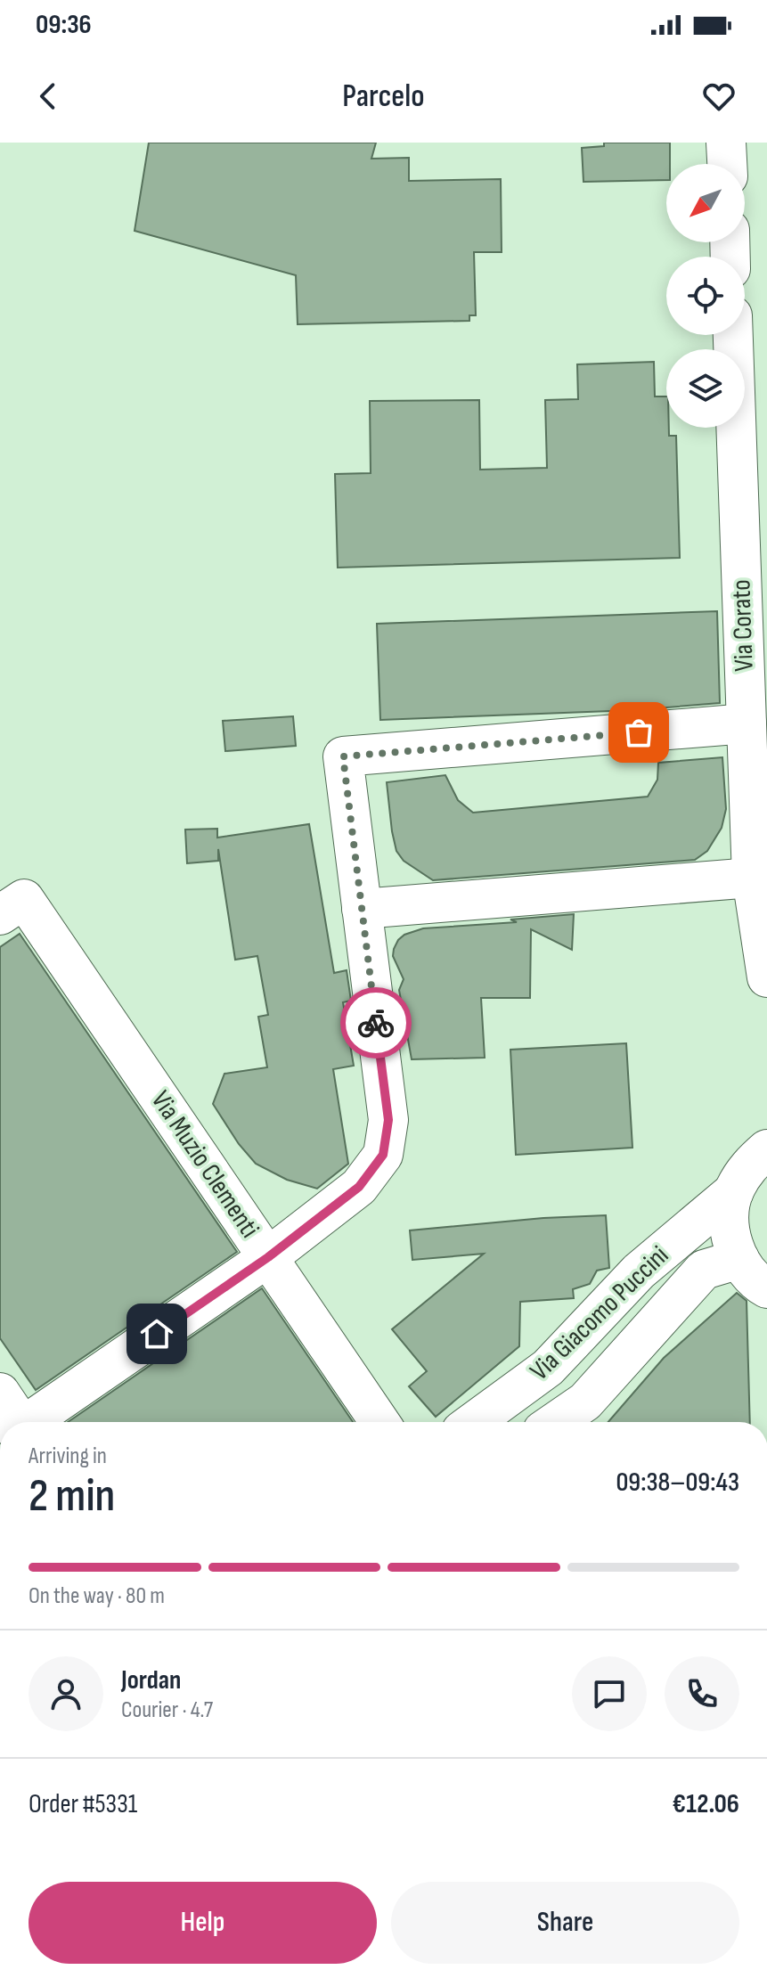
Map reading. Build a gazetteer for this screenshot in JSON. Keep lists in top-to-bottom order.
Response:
{
  "streets": {
    "street": ["Via Corato", "Via Muzio Clementi", "Via Giacomo Puccini"]
  },
  "north": "bottom left",
  "page": {
    "status": "09:36",
    "header": "Parcelo",
    "heading": ["2 min", "Arriving in", "09:38–09:43"],
    "panel": [
      "Jordan",
      "Courier · 4.7",
      "Order #5331",
      "€12.06"
    ],
    "bar": "On the way · 80 m",
    "buttons": ["Help", "Share"]
  }
}
